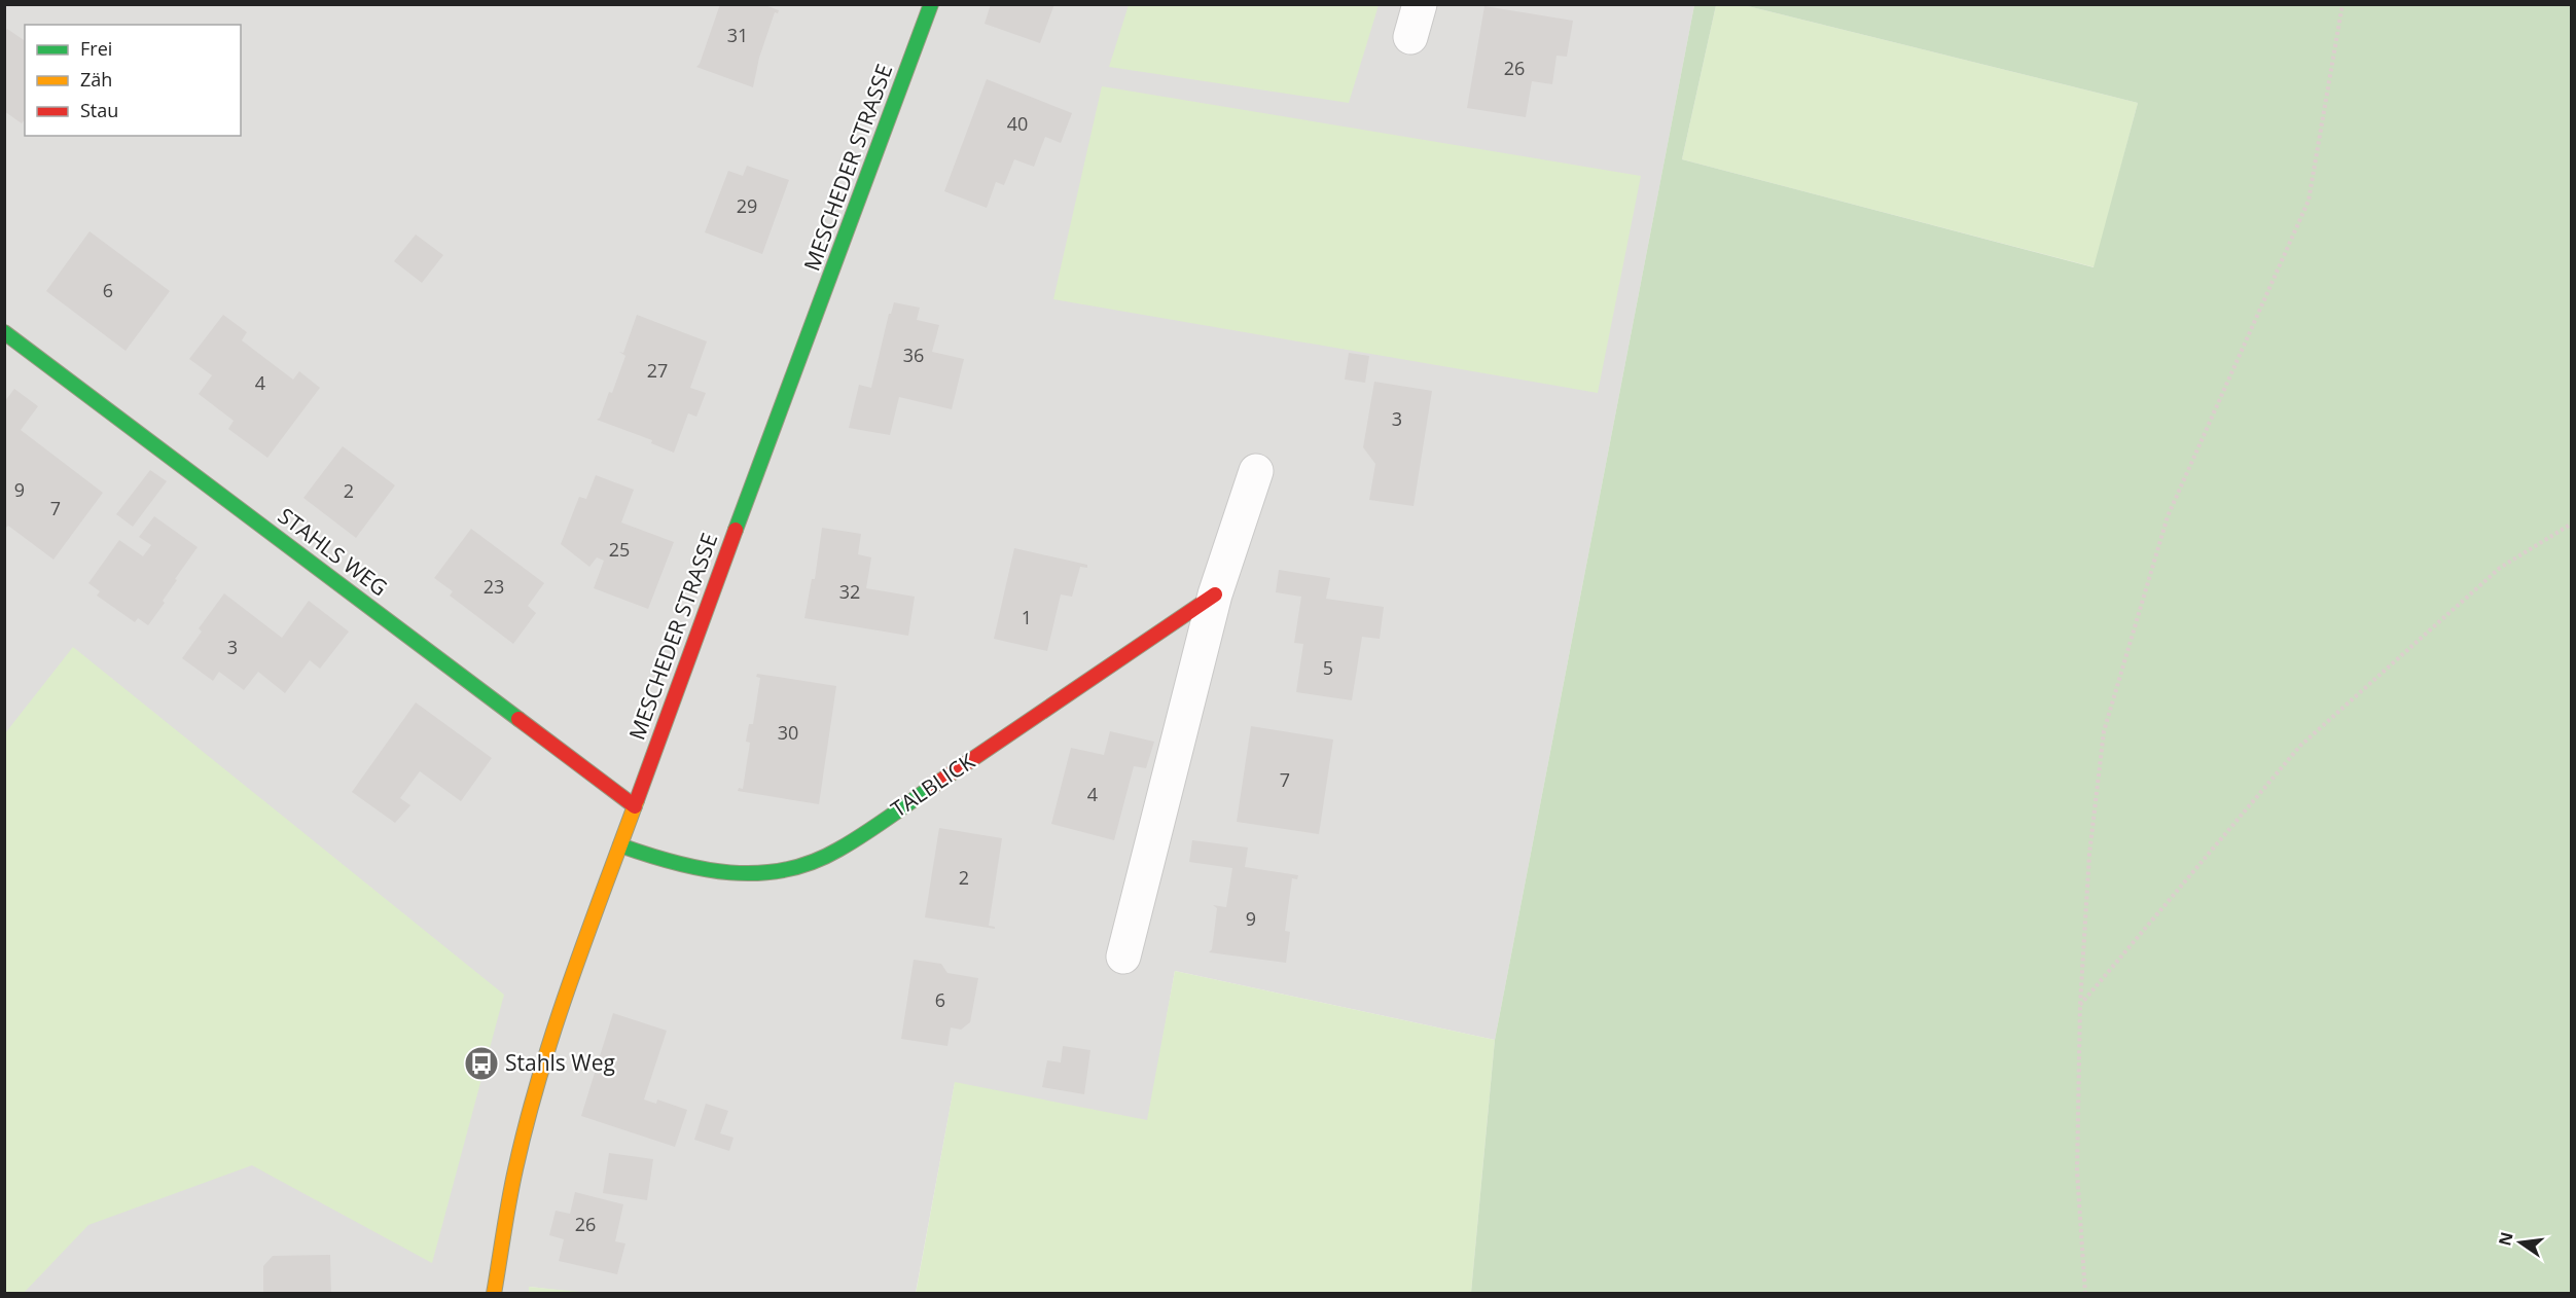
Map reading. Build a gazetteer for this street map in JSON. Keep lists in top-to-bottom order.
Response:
{
  "streets": {
    "street": ["MESCHEDER STRASSE", "STAHLS WEG", "TALBLICK"]
  },
  "crossings": [
    ["MESCHEDER STRASSE", "STAHLS WEG"],
    ["MESCHEDER STRASSE", "TALBLICK"]
  ],
  "places": {
    "bus stop": ["Stahls Weg"]
  },
  "house_numbers": [
    "31",
    "26",
    "40",
    "29",
    "6",
    "36",
    "27",
    "4",
    "3",
    "9",
    "2",
    "7",
    "25",
    "23",
    "32",
    "1",
    "3",
    "5",
    "30",
    "7",
    "4",
    "2",
    "9",
    "6",
    "26"
  ],
  "legend": ["Frei", "Zäh", "Stau"],
  "north": "left"
}
